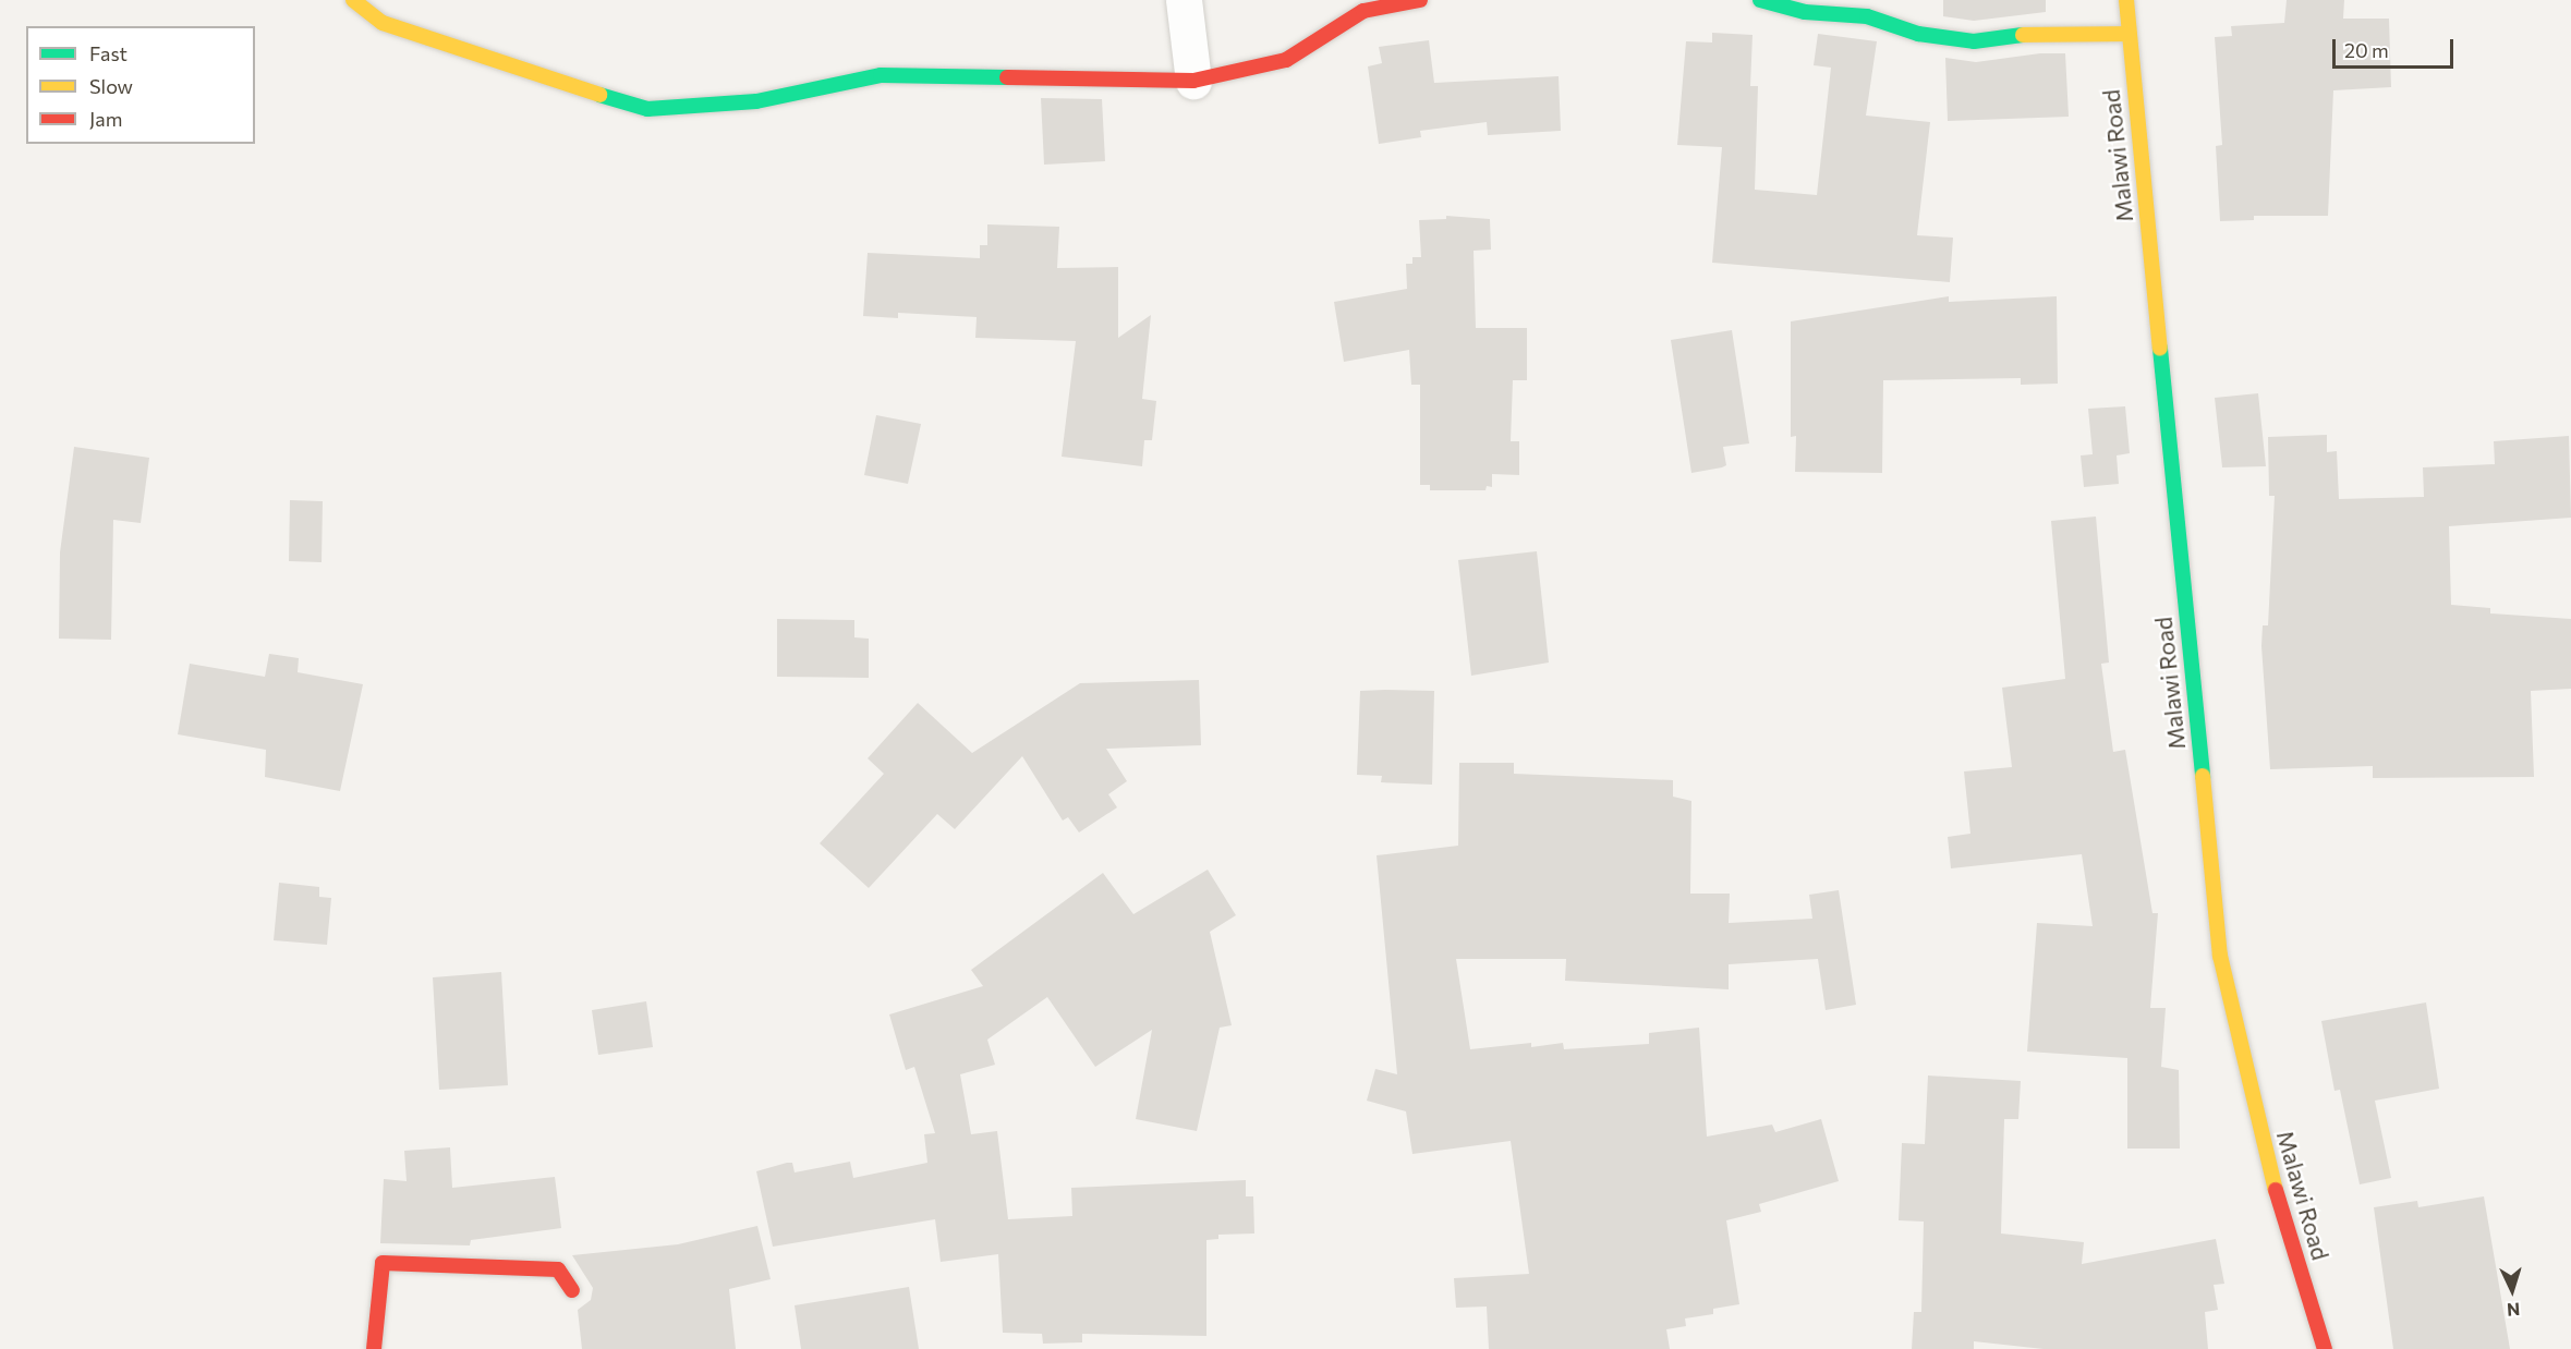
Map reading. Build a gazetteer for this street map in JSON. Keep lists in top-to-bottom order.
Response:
{
  "streets": {
    "street": ["Malawi Road"]
  },
  "legend": ["Fast", "Slow", "Jam"],
  "scale_bar": "20 m",
  "north": "bottom"
}
